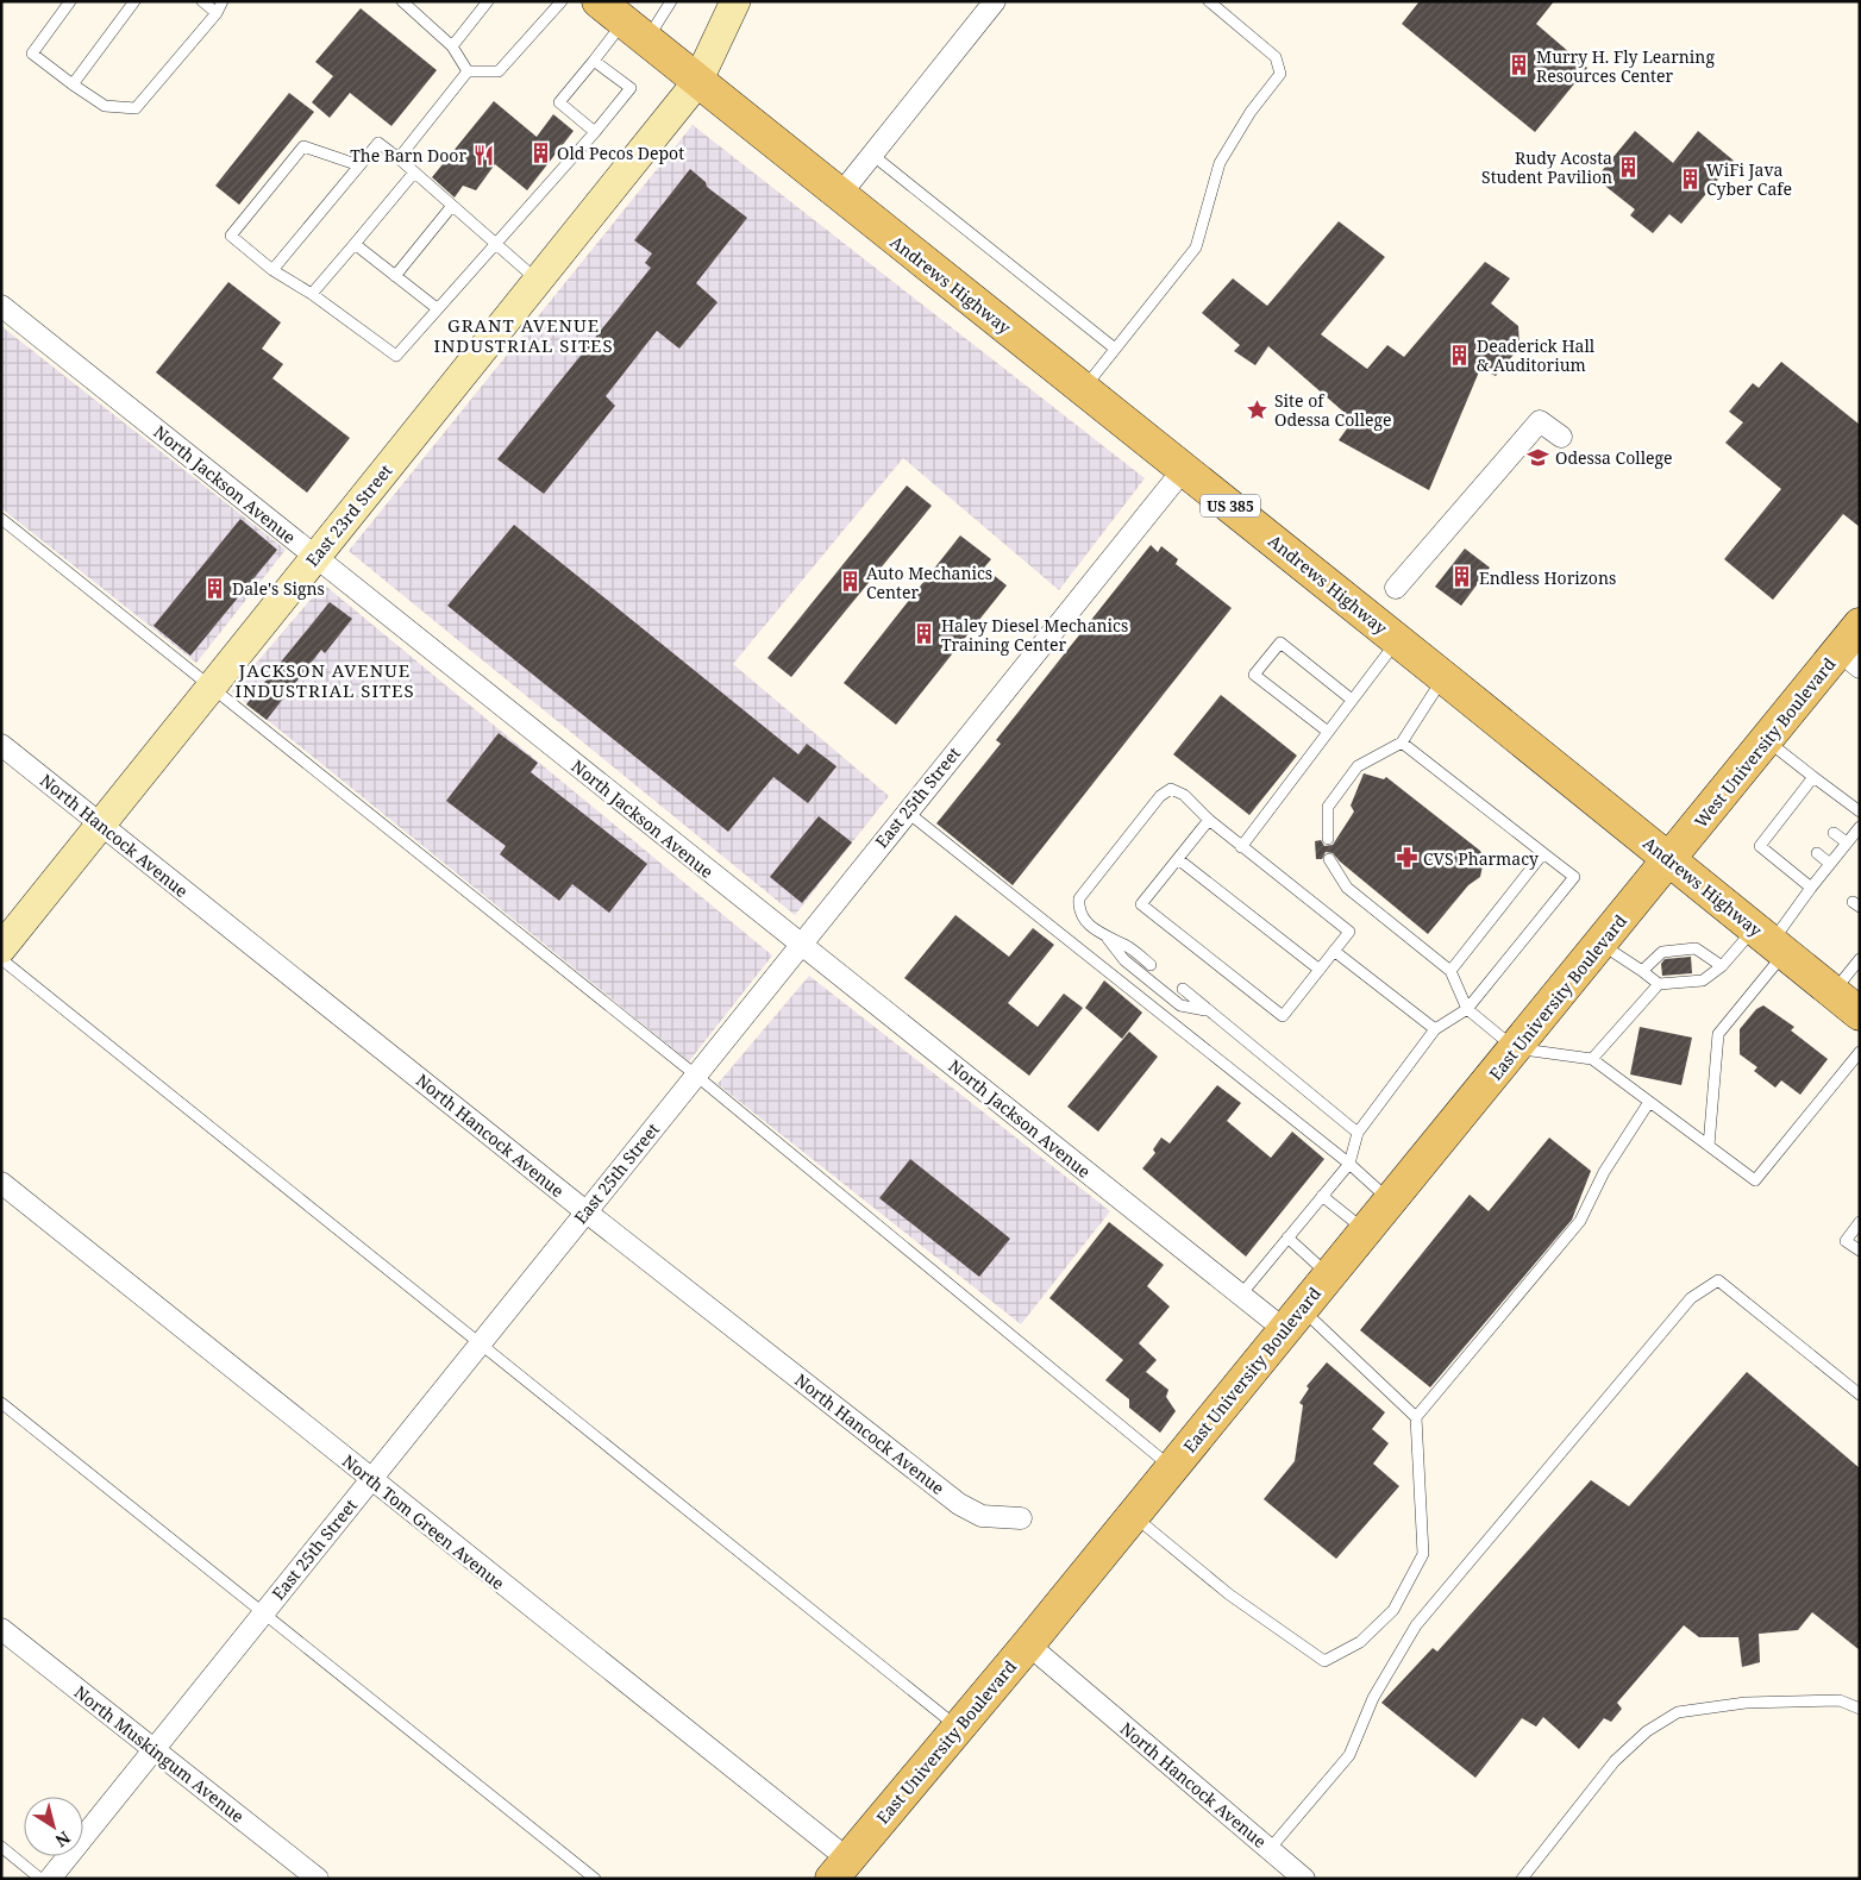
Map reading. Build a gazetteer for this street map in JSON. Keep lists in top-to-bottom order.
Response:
{
  "streets": {
    "main road": [
      "Andrews Highway",
      "US 385",
      "West University Boulevard",
      "East University Boulevard"
    ],
    "street": [
      "North Jackson Avenue",
      "East 23rd Street",
      "East 25th Street",
      "North Hancock Avenue",
      "North Tom Green Avenue",
      "North Muskingum Avenue"
    ]
  },
  "crossings": [
    ["Andrews Highway", "East 23rd Street"],
    ["Andrews Highway", "West University Boulevard"],
    ["Andrews Highway", "East 25th Street"],
    ["Andrews Highway", "East University Boulevard"],
    ["North Jackson Avenue", "East 23rd Street"],
    ["North Jackson Avenue", "East 25th Street"],
    ["North Jackson Avenue", "East University Boulevard"],
    ["East 23rd Street", "North Hancock Avenue"],
    ["West University Boulevard", "East University Boulevard"],
    ["East 25th Street", "North Hancock Avenue"],
    ["East 25th Street", "North Tom Green Avenue"],
    ["East 25th Street", "North Muskingum Avenue"],
    ["North Hancock Avenue", "East University Boulevard"],
    ["East University Boulevard", "North Tom Green Avenue"]
  ],
  "districts": ["GRANT AVENUE INDUSTRIAL SITES", "JACKSON AVENUE INDUSTRIAL SITES"],
  "places": {
    "building": [
      "Murry H. Fly Learning Resources Center",
      "Old Pecos Depot",
      "Rudy Acosta Student Pavilion",
      "WiFi Java Cyber Cafe",
      "Deaderick Hall & Auditorium",
      "Endless Horizons",
      "Auto Mechanics Center",
      "Dale's Signs",
      "Haley Diesel Mechanics Training Center"
    ],
    "restaurant": ["The Barn Door"],
    "place": ["Site of Odessa College"],
    "school or university": ["Odessa College"],
    "pharmacy": ["CVS Pharmacy"]
  },
  "north": "bottom right"
}
